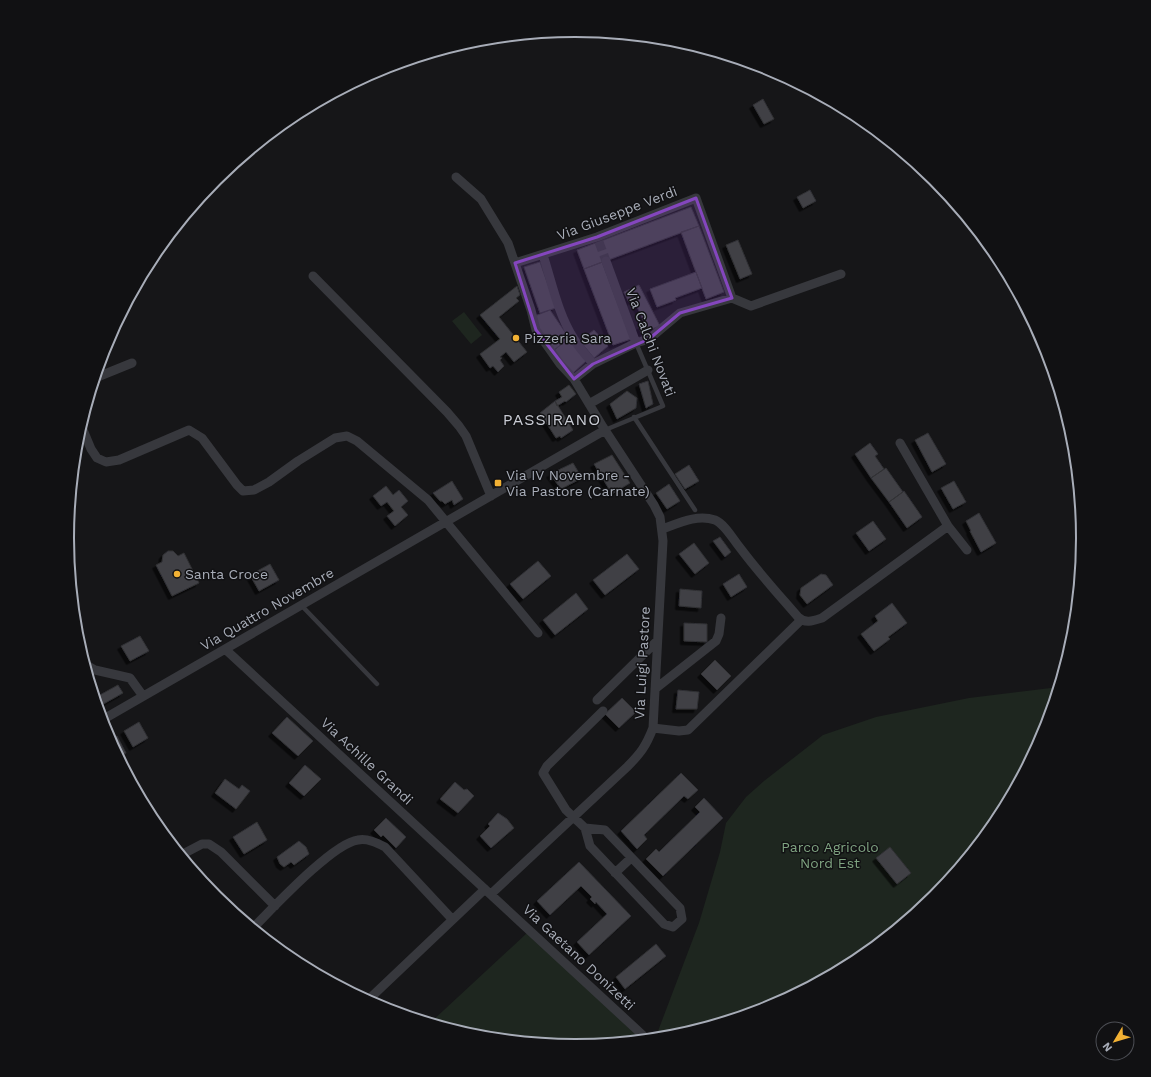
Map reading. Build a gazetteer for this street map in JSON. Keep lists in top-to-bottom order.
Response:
{
  "streets": {
    "street": [
      "Via Giuseppe Verdi",
      "Via Calchi Novati",
      "Via Quattro Novembre",
      "Via Luigi Pastore",
      "Via Achille Grandi",
      "Via Gaetano Donizetti"
    ]
  },
  "crossings": [
    ["Via Calchi Novati", "Via Quattro Novembre"],
    ["Via Quattro Novembre", "Via Luigi Pastore"],
    ["Via Quattro Novembre", "Via Achille Grandi"],
    ["Via Luigi Pastore", "Via Achille Grandi"],
    ["Via Luigi Pastore", "Via Gaetano Donizetti"],
    ["Via Achille Grandi", "Via Gaetano Donizetti"]
  ],
  "districts": ["PASSIRANO"],
  "parks": ["Parco Agricolo Nord Est"],
  "places": {
    "other": ["Pizzeria Sara", "Santa Croce"],
    "transit": ["Via IV Novembre - Via Pastore (Carnate)"]
  },
  "north": "bottom left"
}
